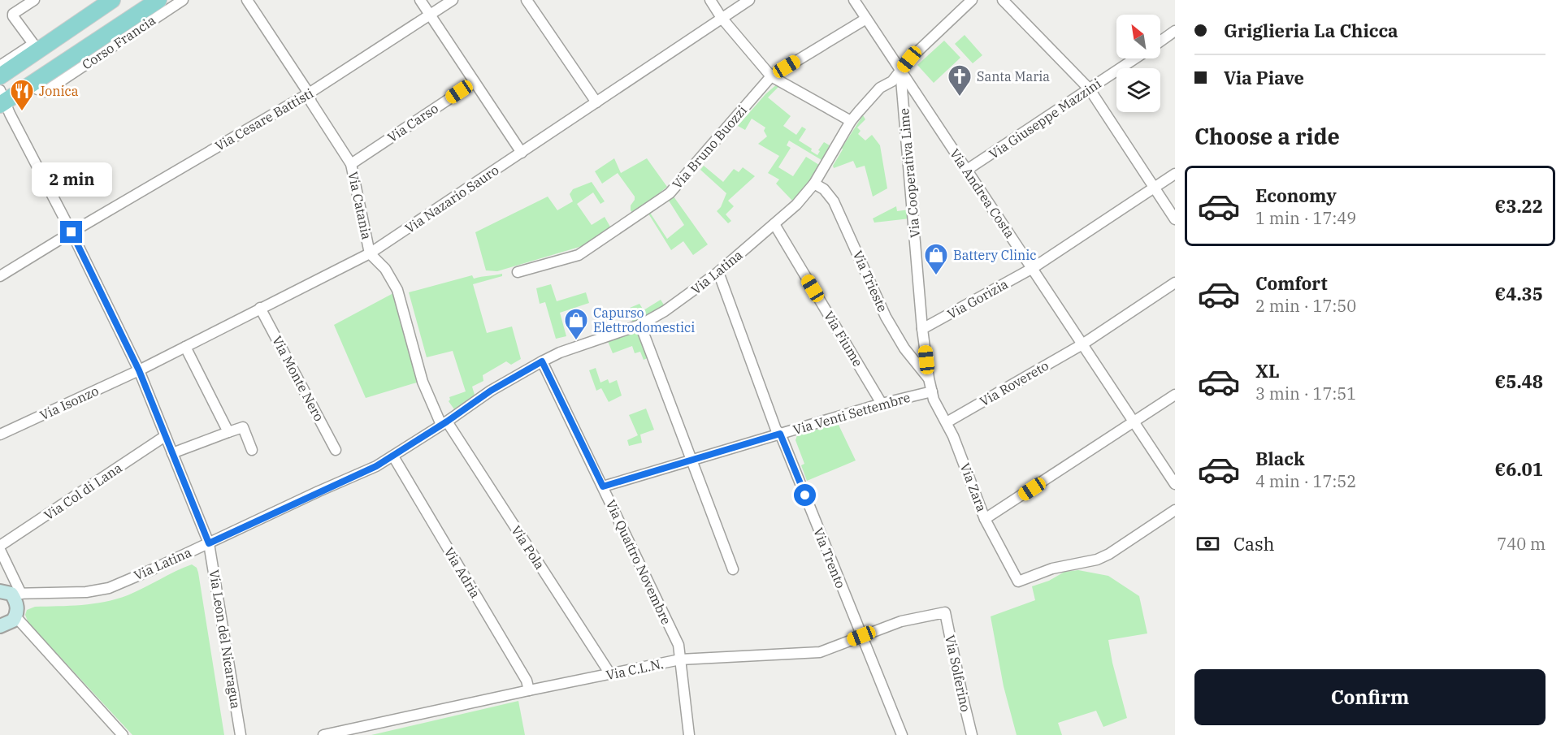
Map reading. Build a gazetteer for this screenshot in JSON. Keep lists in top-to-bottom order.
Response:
{
  "streets": {
    "main road": ["Corso Francia"],
    "street": [
      "Via Giuseppe Mazzini",
      "Via Cesare Battisti",
      "Via Carso",
      "Via Bruno Buozzi",
      "Via Cooperativa Lime",
      "Via Andrea Costa",
      "Via Nazario Sauro",
      "Via Catania",
      "Via Latina",
      "Via Trieste",
      "Via Gorizia",
      "Via Fiume",
      "Via Monte Nero",
      "Via Rovereto",
      "Via Isonzo",
      "Via Venti Settembre",
      "Via Zara",
      "Via Col di Lana",
      "Via Pola",
      "Via Trento",
      "Via Quattro Novembre",
      "Via Adria",
      "Via Leon del Nicaragua",
      "Via C.L.N.",
      "Via Solferino"
    ]
  },
  "crossings": [
    ["Corso Francia", "Via Leon del Nicaragua"],
    ["Via Giuseppe Mazzini", "Via Andrea Costa"],
    ["Via Cesare Battisti", "Via Catania"],
    ["Via Cesare Battisti", "Via Leon del Nicaragua"],
    ["Via Carso", "Via Catania"],
    ["Via Bruno Buozzi", "Via Andrea Costa"],
    ["Via Cooperativa Lime", "Via Andrea Costa"],
    ["Via Cooperativa Lime", "Via Latina"],
    ["Via Cooperativa Lime", "Via Trieste"],
    ["Via Cooperativa Lime", "Via Gorizia"],
    ["Via Cooperativa Lime", "Via Venti Settembre"],
    ["Via Cooperativa Lime", "Via Zara"],
    ["Via Andrea Costa", "Via Latina"],
    ["Via Andrea Costa", "Via Gorizia"],
    ["Via Andrea Costa", "Via Rovereto"],
    ["Via Nazario Sauro", "Via Catania"],
    ["Via Nazario Sauro", "Via Monte Nero"],
    ["Via Nazario Sauro", "Via Isonzo"],
    ["Via Nazario Sauro", "Via Leon del Nicaragua"],
    ["Via Catania", "Via Latina"],
    ["Via Catania", "Via Pola"],
    ["Via Latina", "Via Trieste"],
    ["Via Latina", "Via Fiume"],
    ["Via Latina", "Via Pola"],
    ["Via Latina", "Via Trento"],
    ["Via Latina", "Via Quattro Novembre"],
    ["Via Latina", "Via Adria"],
    ["Via Latina", "Via Leon del Nicaragua"],
    ["Via Fiume", "Via Venti Settembre"],
    ["Via Rovereto", "Via Zara"],
    ["Via Isonzo", "Via Leon del Nicaragua"],
    ["Via Venti Settembre", "Via Zara"],
    ["Via Venti Settembre", "Via Trento"],
    ["Via Venti Settembre", "Via Quattro Novembre"],
    ["Via Col di Lana", "Via Leon del Nicaragua"],
    ["Via Pola", "Via C.L.N."],
    ["Via Trento", "Via C.L.N."],
    ["Via Quattro Novembre", "Via C.L.N."],
    ["Via Adria", "Via C.L.N."],
    ["Via C.L.N.", "Via Solferino"]
  ],
  "places": {
    "church": ["Santa Maria"],
    "restaurant": ["Jonica"],
    "shop": ["Battery Clinic", "Capurso Elettrodomestici"]
  },
  "north": "top left",
  "page": {
    "banner": ["Griglieria La Chicca", "Via Piave"],
    "heading": "Choose a ride",
    "bubble": "2 min",
    "list": [
      {
        "name": "Economy",
        "note": "1 min · 17:49",
        "value": "€3.22"
      },
      {
        "name": "Comfort",
        "note": "2 min · 17:50",
        "value": "€4.35"
      },
      {
        "name": "XL",
        "note": "3 min · 17:51",
        "value": "€5.48"
      },
      {
        "name": "Black",
        "note": "4 min · 17:52",
        "value": "€6.01"
      }
    ],
    "pay": ["Cash", "740 m"],
    "buttons": "Confirm"
  }
}
